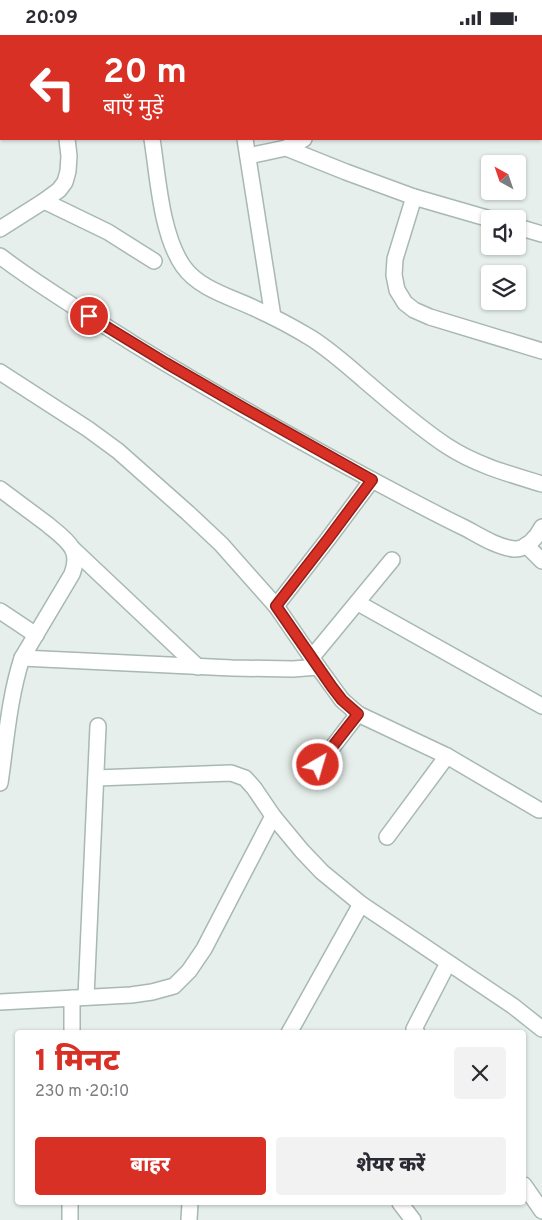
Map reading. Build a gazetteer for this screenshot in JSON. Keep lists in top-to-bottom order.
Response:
{
  "north": "top left",
  "page": {
    "status": "20:09",
    "turn": ["20 m", "बाएँ मुड़ें"],
    "heading": ["1 मिनट", "230 m · 20:10"],
    "buttons": ["बाहर", "शेयर करें"]
  }
}
